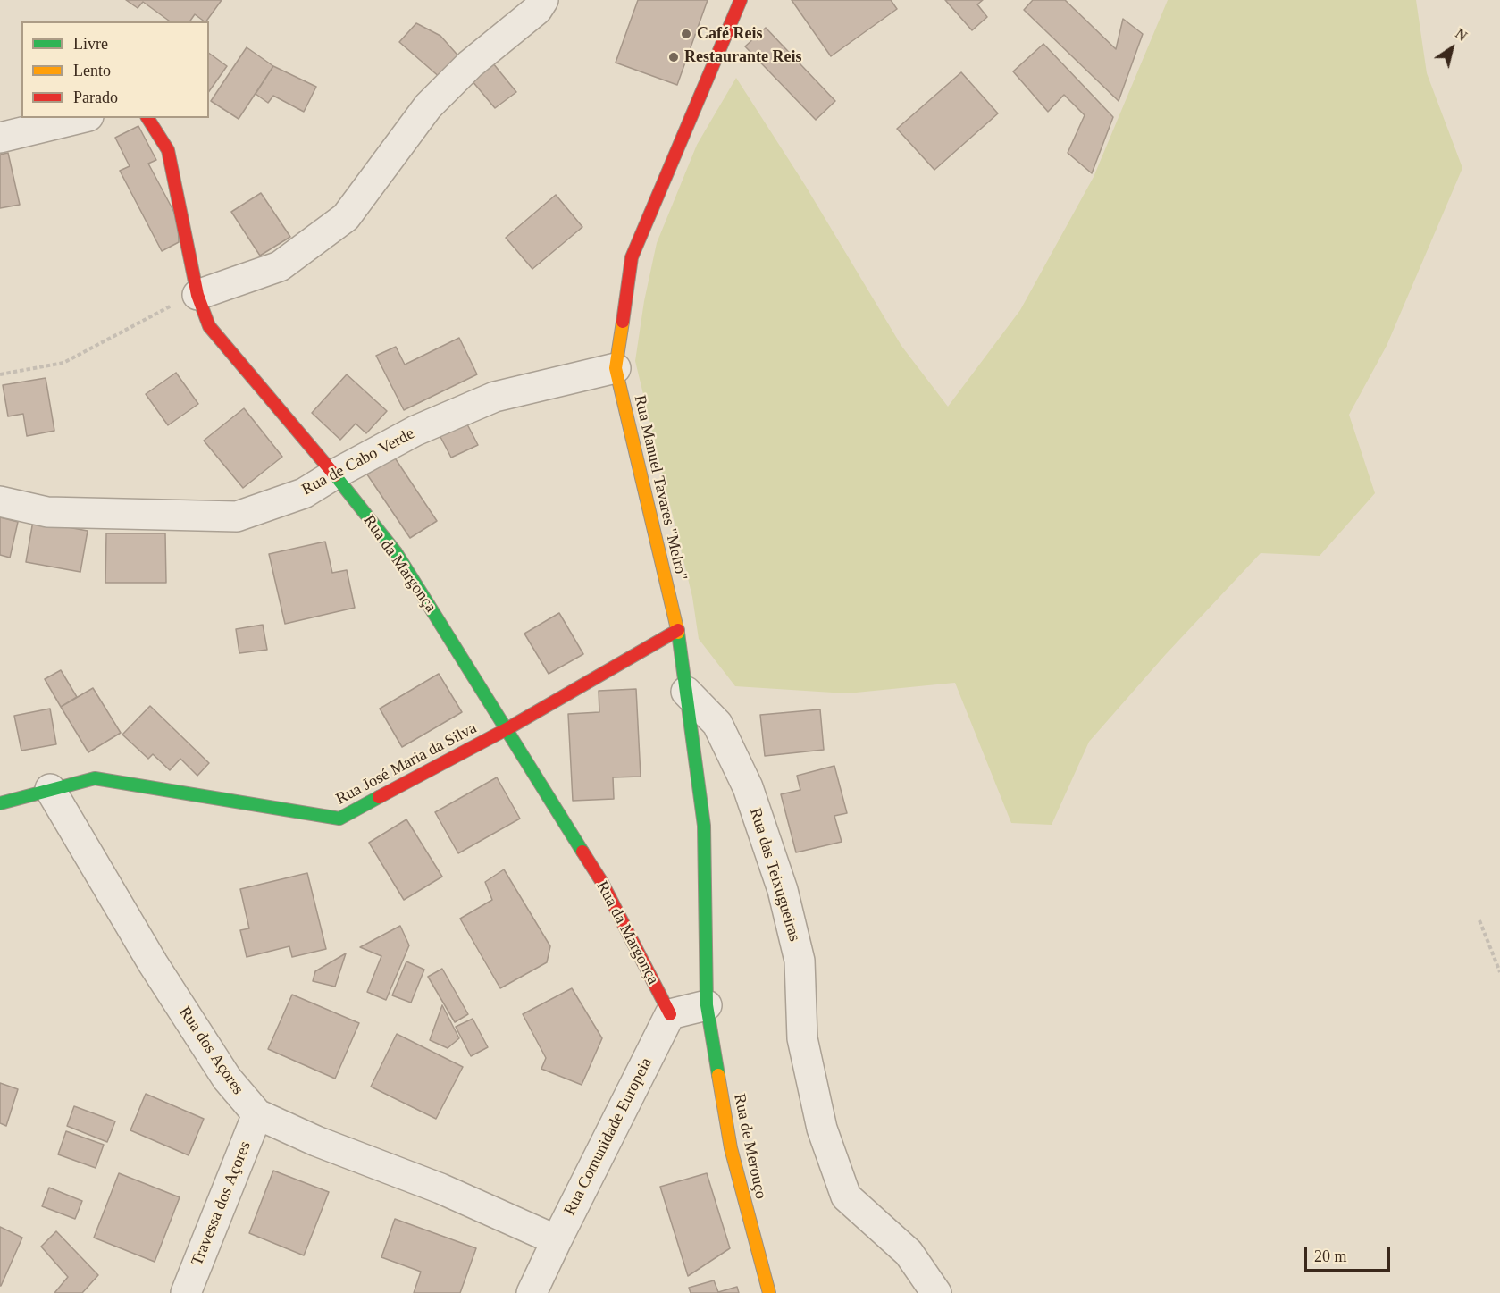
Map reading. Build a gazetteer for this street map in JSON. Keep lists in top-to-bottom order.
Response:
{
  "streets": {
    "street": [
      "Rua de Cabo Verde",
      "Rua Manuel Tavares \"Melro\"",
      "Rua da Margonça",
      "Rua José Maria da Silva",
      "Rua das Teixugueiras",
      "Rua dos Açores",
      "Rua Comunidade Europeia",
      "Rua de Merouço",
      "Travessa dos Açores"
    ]
  },
  "crossings": [
    ["Rua de Cabo Verde", "Rua Manuel Tavares \"Melro\""],
    ["Rua de Cabo Verde", "Rua da Margonça"],
    ["Rua Manuel Tavares \"Melro\"", "Rua José Maria da Silva"],
    ["Rua Manuel Tavares \"Melro\"", "Rua das Teixugueiras"],
    ["Rua Manuel Tavares \"Melro\"", "Rua de Merouço"],
    ["Rua da Margonça", "Rua José Maria da Silva"],
    ["Rua da Margonça", "Rua Comunidade Europeia"],
    ["Rua José Maria da Silva", "Rua dos Açores"],
    ["Rua dos Açores", "Rua Comunidade Europeia"],
    ["Rua dos Açores", "Travessa dos Açores"]
  ],
  "places": ["Café Reis", "Restaurante Reis"],
  "legend": ["Livre", "Lento", "Parado"],
  "scale_bar": "20 m",
  "north": "top right"
}
